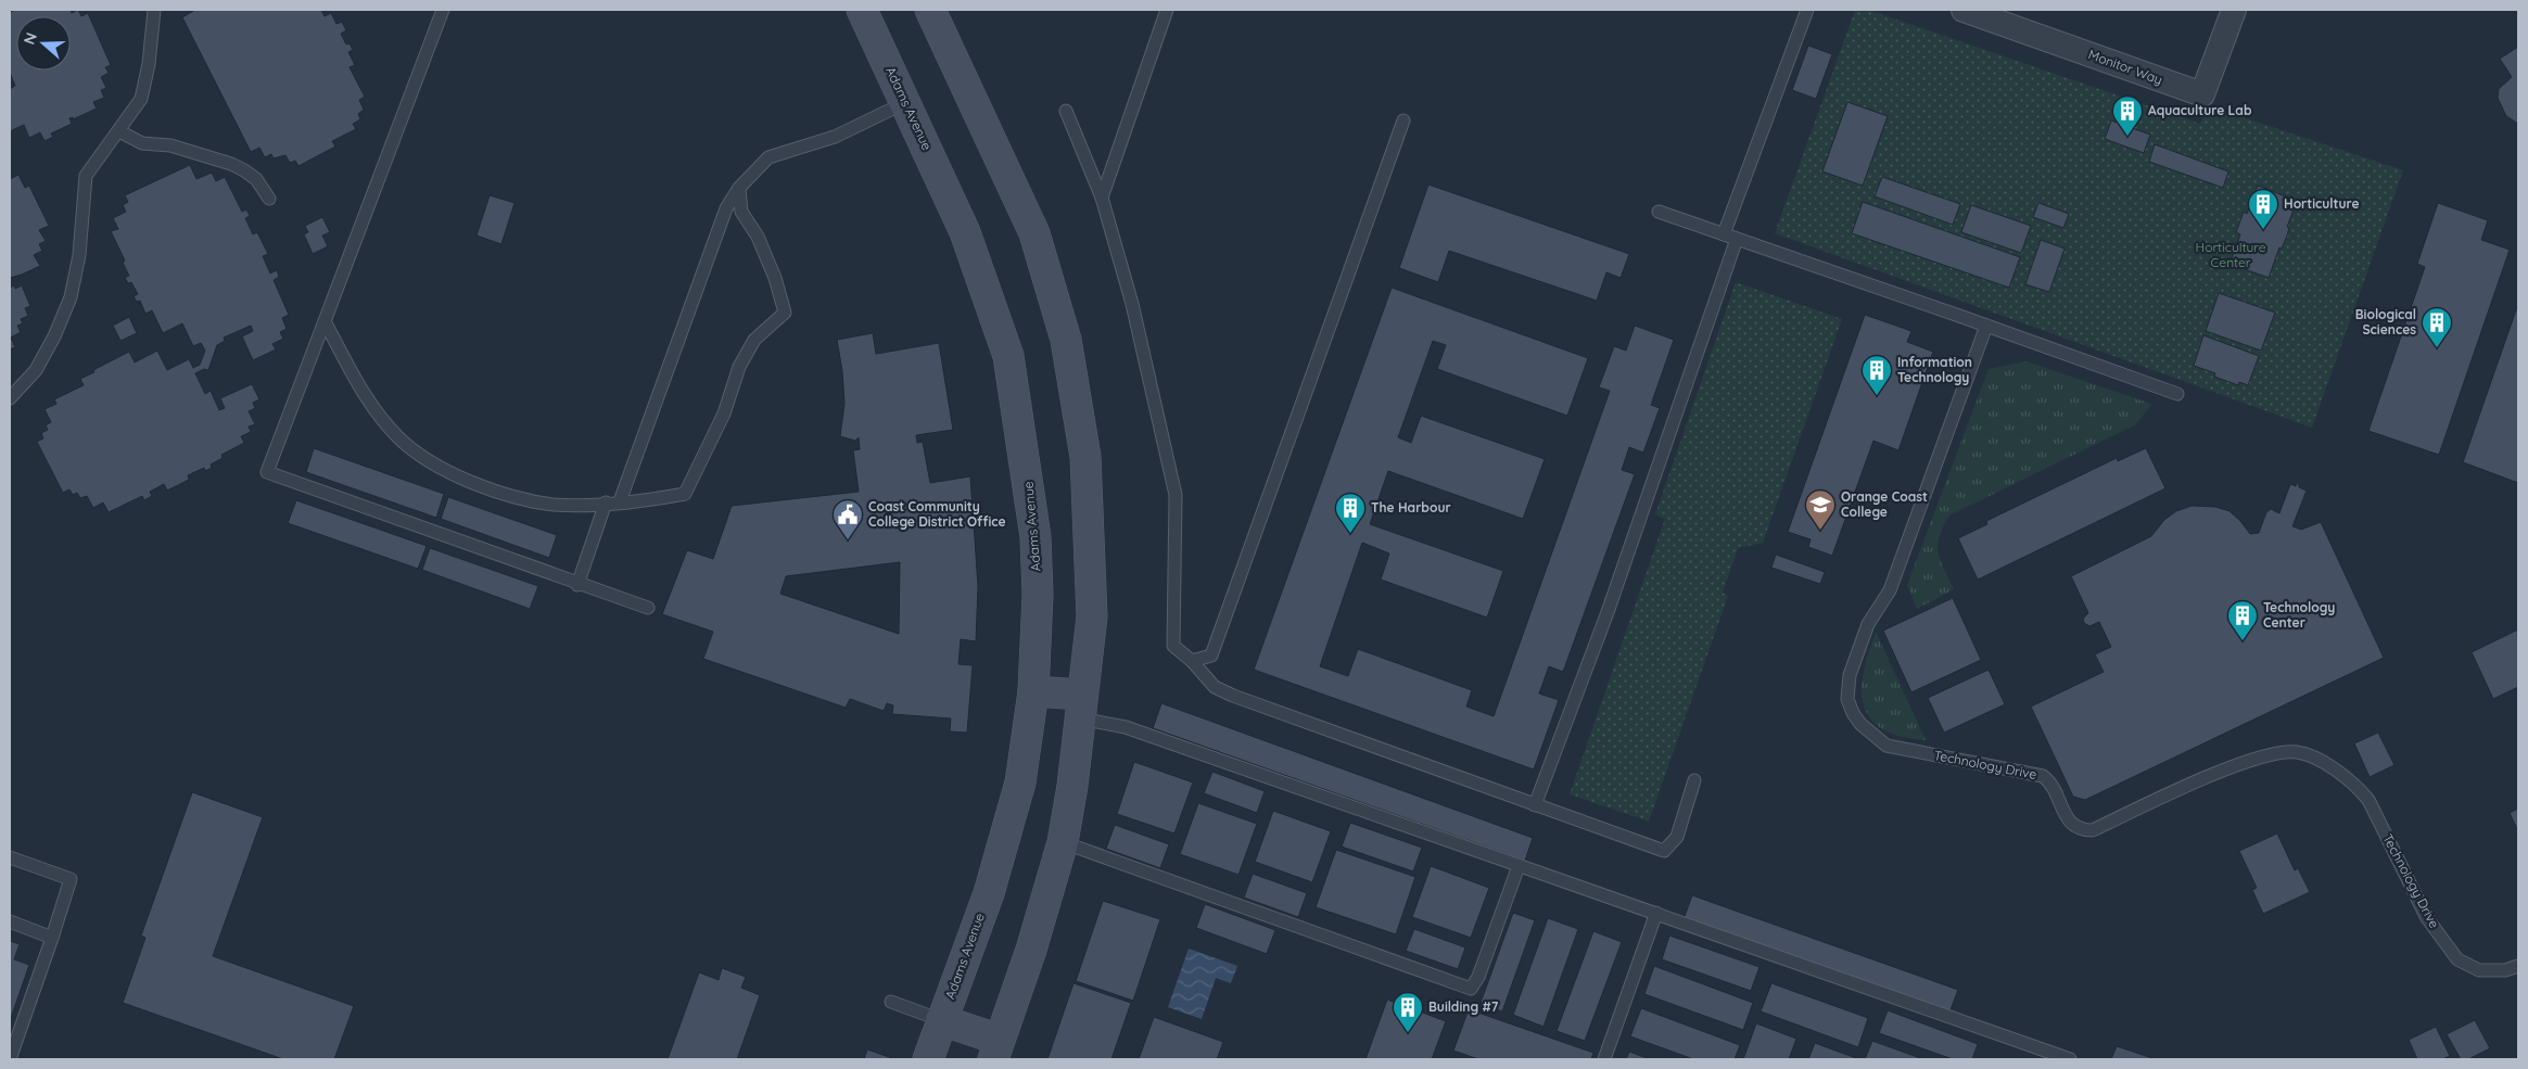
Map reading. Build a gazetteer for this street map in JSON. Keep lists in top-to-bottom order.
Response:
{
  "streets": {
    "main road": ["Adams Avenue"],
    "street": ["Monitor Way"],
    "lane": ["Technology Drive"]
  },
  "parks": ["Horticulture Center"],
  "places": {
    "building": [
      "Aquaculture Lab",
      "Horticulture",
      "Biological Sciences",
      "Information Technology",
      "The Harbour",
      "Technology Center",
      "Building #7"
    ],
    "school or university": ["Orange Coast College"],
    "public building": ["Coast Community College District Office"]
  },
  "north": "left"
}
